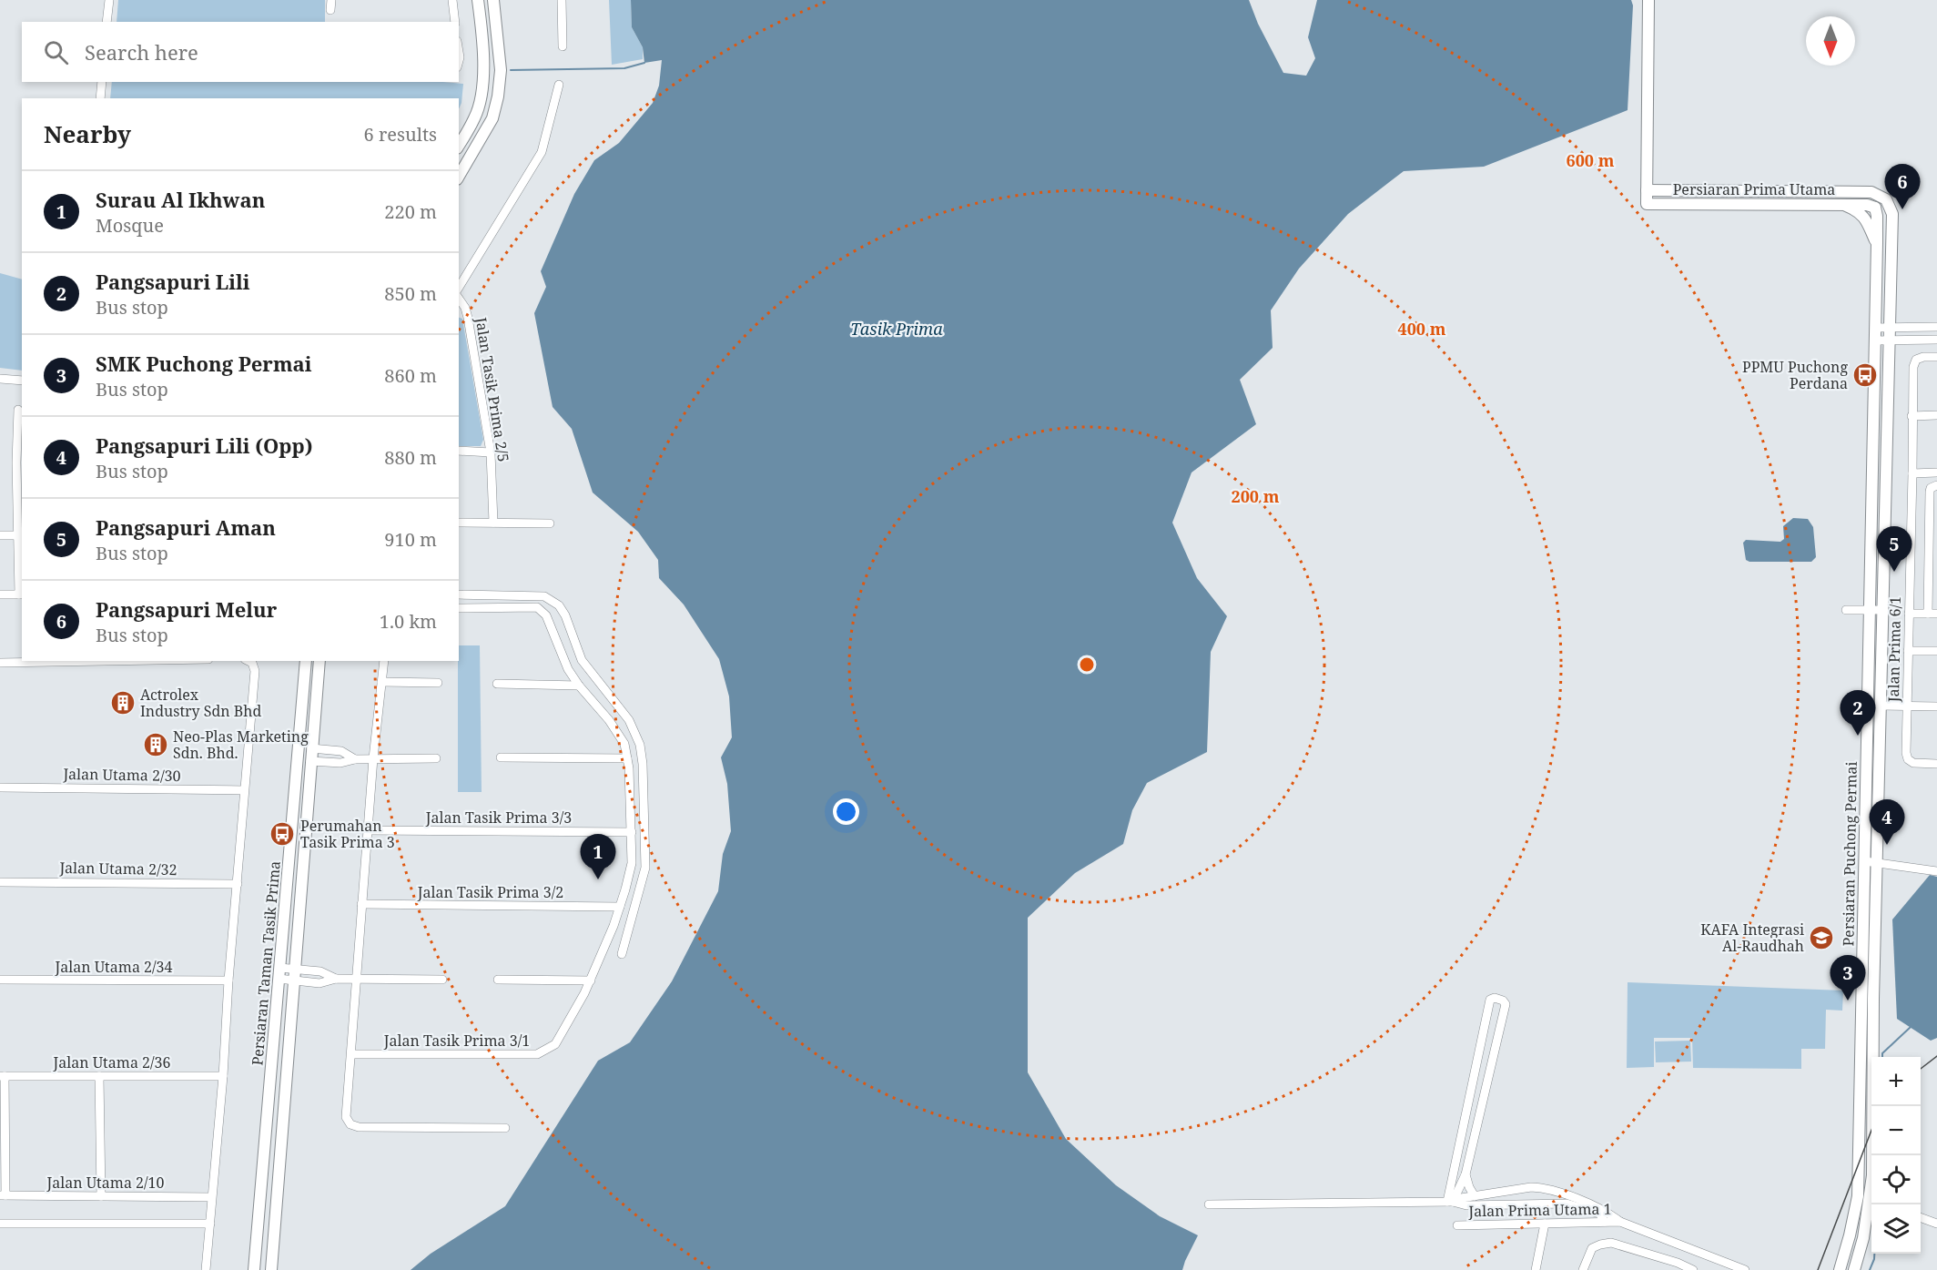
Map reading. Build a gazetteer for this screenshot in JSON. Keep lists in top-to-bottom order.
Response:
{
  "streets": {
    "main road": ["Persiaran Prima Utama", "Persiaran Puchong Permai", "Persiaran Taman Tasik Prima"],
    "street": [
      "Jalan Tasik Prima 2/5",
      "Jalan Prima 6/1",
      "Jalan Utama 2/30",
      "Jalan Tasik Prima 3/3",
      "Jalan Utama 2/32",
      "Jalan Tasik Prima 3/2",
      "Jalan Utama 2/34",
      "Jalan Tasik Prima 3/1",
      "Jalan Utama 2/36",
      "Jalan Utama 2/10",
      "Jalan Prima Utama 1"
    ]
  },
  "crossings": [
    ["Persiaran Prima Utama", "Persiaran Puchong Permai"],
    ["Jalan Tasik Prima 3/3", "Jalan Tasik Prima 3/1"],
    ["Jalan Tasik Prima 3/2", "Jalan Tasik Prima 3/1"]
  ],
  "water": ["Tasik Prima"],
  "places": {
    "bus stop": ["PPMU Puchong Perdana", "Perumahan Tasik Prima 3"],
    "building": ["Actrolex Industry Sdn Bhd", "Neo-Plas Marketing Sdn. Bhd."],
    "school or university": ["KAFA Integrasi Al-Raudhah"]
  },
  "north": "bottom",
  "page": {
    "search": "Search here",
    "heading": ["Nearby", "6 results"],
    "pins": [
      "6",
      "5",
      "2",
      "4",
      "1",
      "3"
    ],
    "list": [
      {
        "mark": "1",
        "name": "Surau Al Ikhwan",
        "note": "Mosque",
        "value": "220 m"
      },
      {
        "mark": "2",
        "name": "Pangsapuri Lili",
        "note": "Bus stop",
        "value": "850 m"
      },
      {
        "mark": "3",
        "name": "SMK Puchong Permai",
        "note": "Bus stop",
        "value": "860 m"
      },
      {
        "mark": "4",
        "name": "Pangsapuri Lili (Opp)",
        "note": "Bus stop",
        "value": "880 m"
      },
      {
        "mark": "5",
        "name": "Pangsapuri Aman",
        "note": "Bus stop",
        "value": "910 m"
      },
      {
        "mark": "6",
        "name": "Pangsapuri Melur",
        "note": "Bus stop",
        "value": "1.0 km"
      }
    ],
    "map_buttons": ["+", "−"]
  },
  "rings": ["600 m", "400 m", "200 m"]
}
